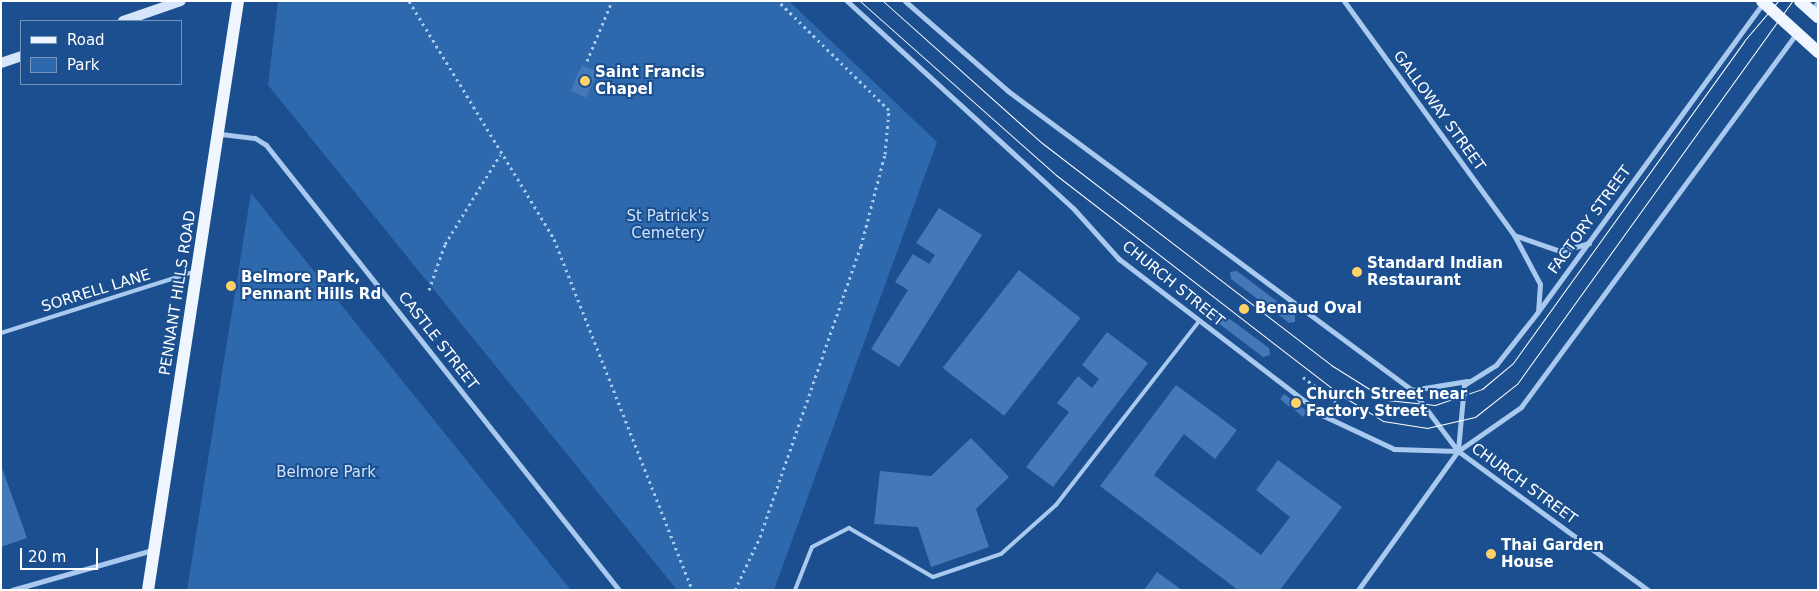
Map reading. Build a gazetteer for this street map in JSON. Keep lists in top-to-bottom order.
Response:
{
  "streets": {
    "main road": ["PENNANT HILLS ROAD"],
    "street": [
      "GALLOWAY STREET",
      "FACTORY STREET",
      "CHURCH STREET",
      "CASTLE STREET"
    ],
    "lane": ["SORRELL LANE"]
  },
  "crossings": [
    ["GALLOWAY STREET", "FACTORY STREET"],
    ["SORRELL LANE", "PENNANT HILLS ROAD"],
    ["PENNANT HILLS ROAD", "CASTLE STREET"]
  ],
  "parks": ["St Patrick's Cemetery", "Belmore Park"],
  "places": [
    "Saint Francis Chapel",
    "Standard Indian Restaurant",
    "Belmore Park, Pennant Hills Rd",
    "Benaud Oval",
    "Church Street near Factory Street",
    "Thai Garden House"
  ],
  "legend": ["Road", "Park"],
  "scale_bar": "20 m"
}
